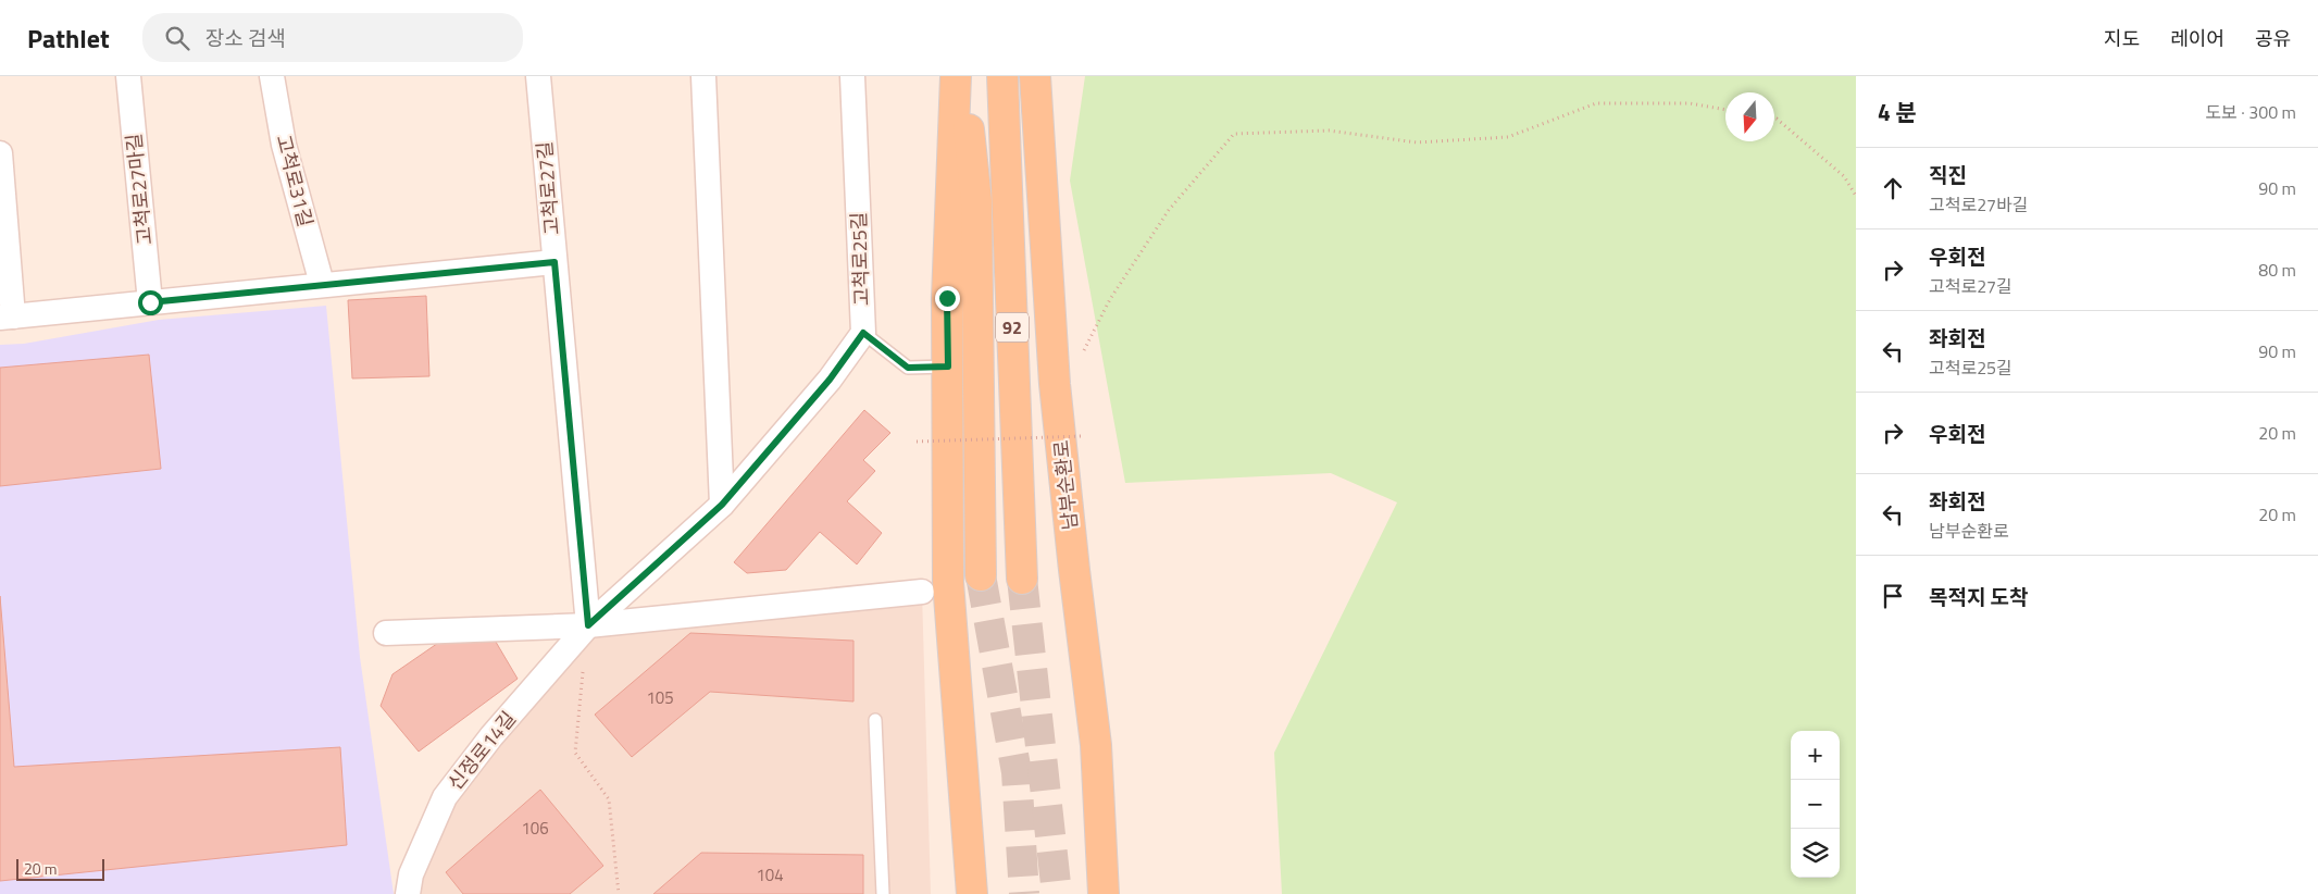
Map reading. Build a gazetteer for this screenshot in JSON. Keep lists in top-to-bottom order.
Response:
{
  "streets": {
    "main road": ["92", "남부순환로"],
    "street": [
      "고척로31길",
      "고척로27길",
      "고척로27마길",
      "고척로25길",
      "신정로14길"
    ]
  },
  "crossings": [
    ["고척로27길", "고척로25길"],
    ["고척로27길", "신정로14길"],
    ["고척로25길", "신정로14길"]
  ],
  "house_numbers": ["105", "106", "104"],
  "scale_bar": "20 m",
  "north": "bottom",
  "page": {
    "header": "Pathlet",
    "search": "장소 검색",
    "nav": ["지도", "레이어", "공유"],
    "heading": ["4 분", "도보 · 300 m"],
    "list": [
      ["직진", "고척로27바길", "90 m"],
      ["우회전", "고척로27길", "80 m"],
      ["좌회전", "고척로25길", "90 m"],
      ["우회전", "20 m"],
      ["좌회전", "남부순환로", "20 m"],
      "목적지 도착"
    ],
    "map_buttons": ["+", "−"],
    "scale": "20 m"
  }
}
